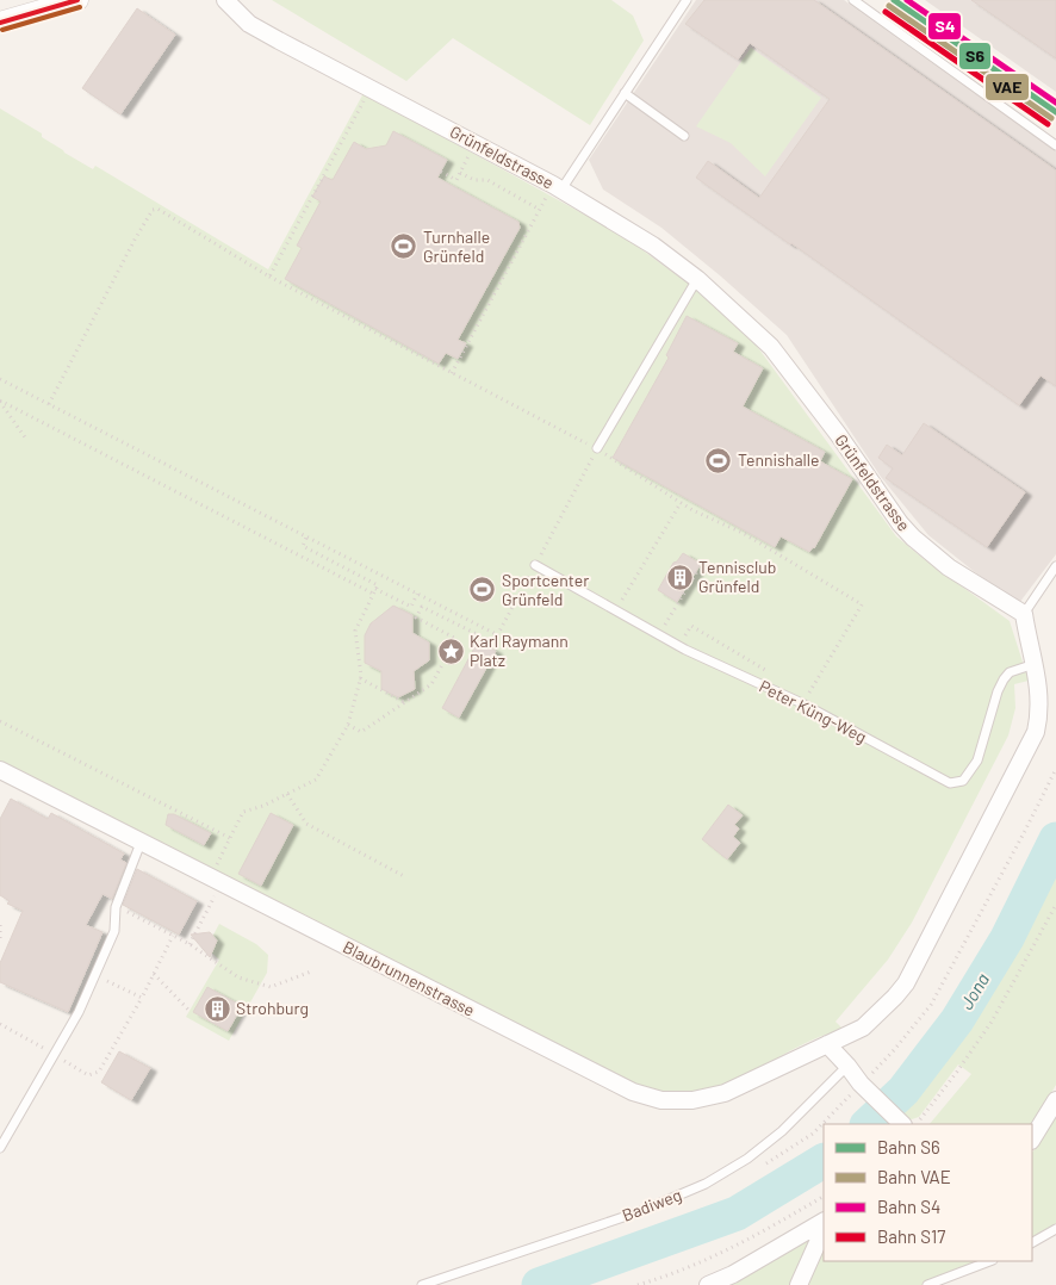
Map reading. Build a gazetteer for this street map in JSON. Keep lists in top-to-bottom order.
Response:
{
  "streets": {
    "street": ["Grünfeldstrasse", "Blaubrunnenstrasse"],
    "lane": ["Peter Küng-Weg", "Badiweg"]
  },
  "water": ["Jona"],
  "places": {
    "sports": ["Turnhalle Grünfeld", "Tennishalle", "Sportcenter Grünfeld"],
    "building": ["Tennisclub Grünfeld", "Strohburg"],
    "place": ["Karl Raymann Platz"]
  },
  "lines": [
    "rail line S6",
    "rail line S4",
    "rail line VAE",
    "rail line S17"
  ],
  "legend": [
    "Bahn S6",
    "Bahn VAE",
    "Bahn S4",
    "Bahn S17"
  ]
}
